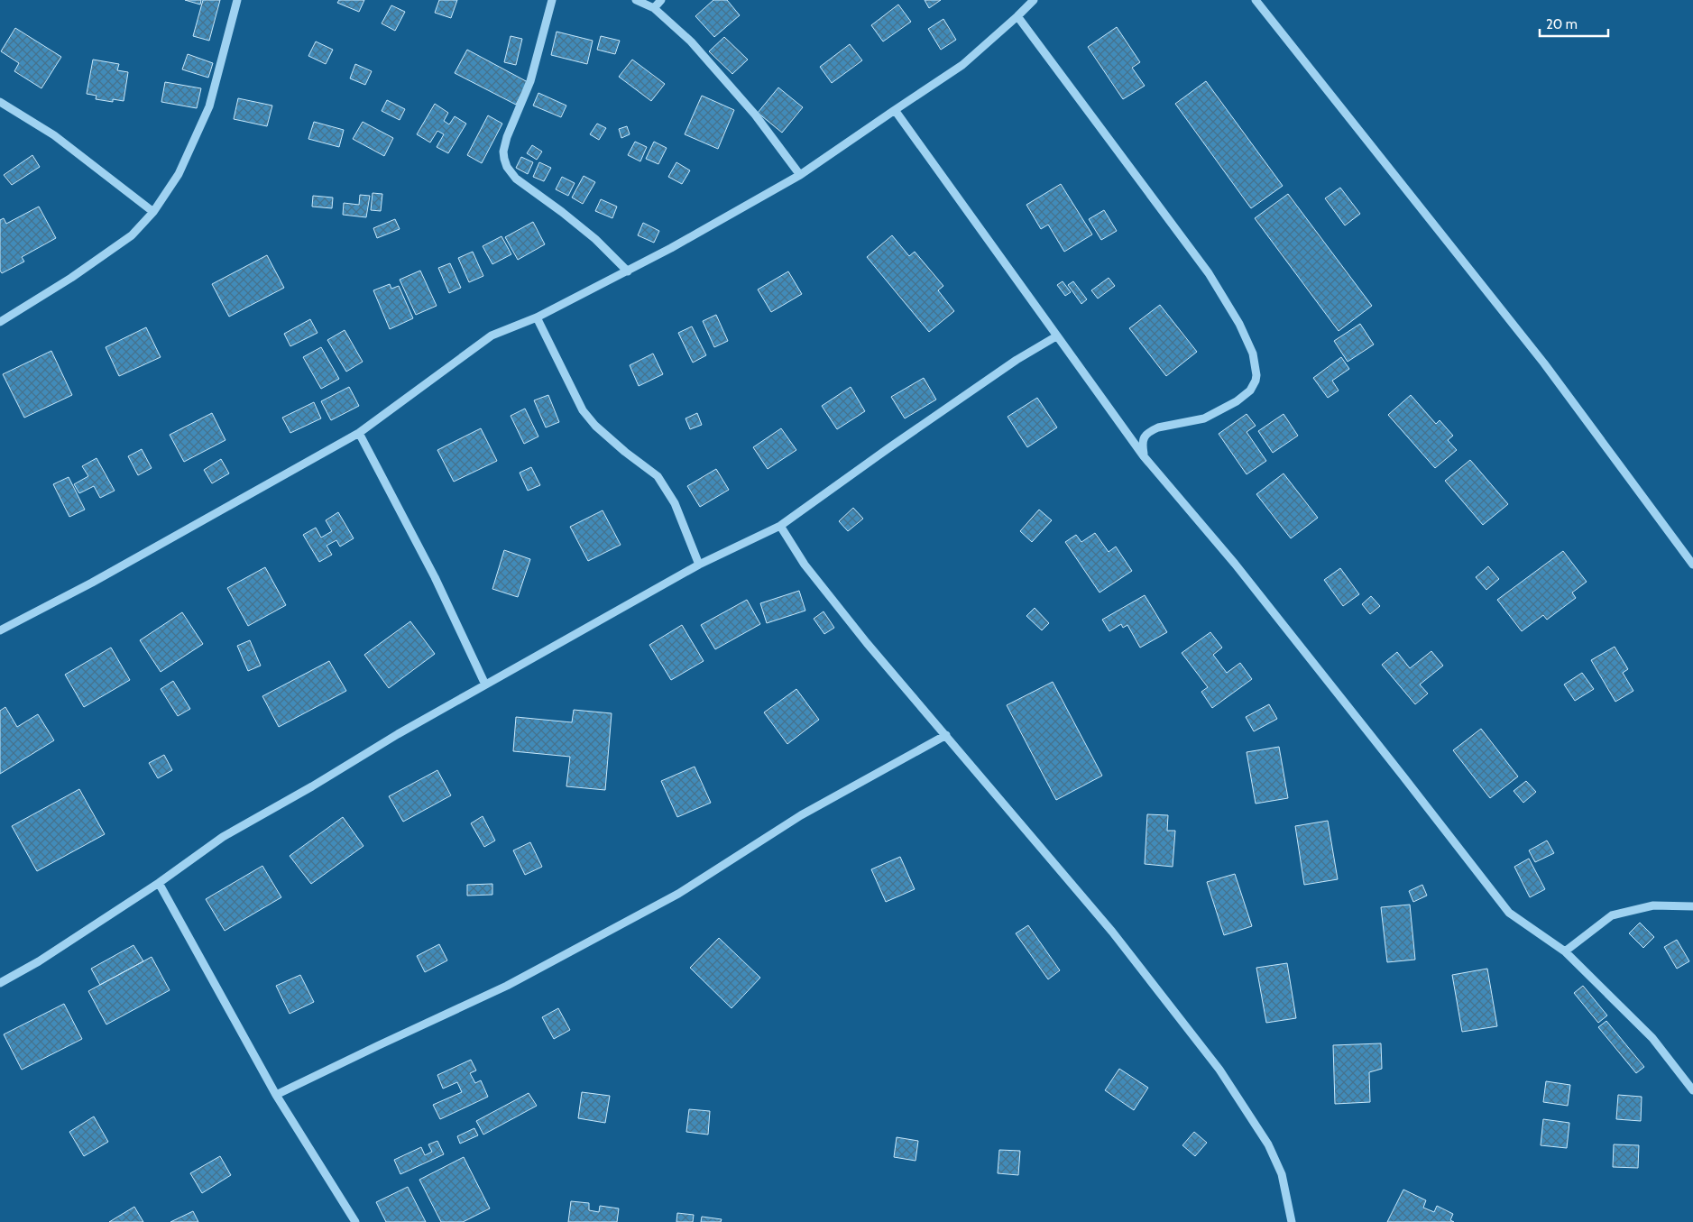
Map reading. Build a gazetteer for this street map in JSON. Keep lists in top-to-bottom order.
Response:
{
  "scale_bar": "20 m"
}
